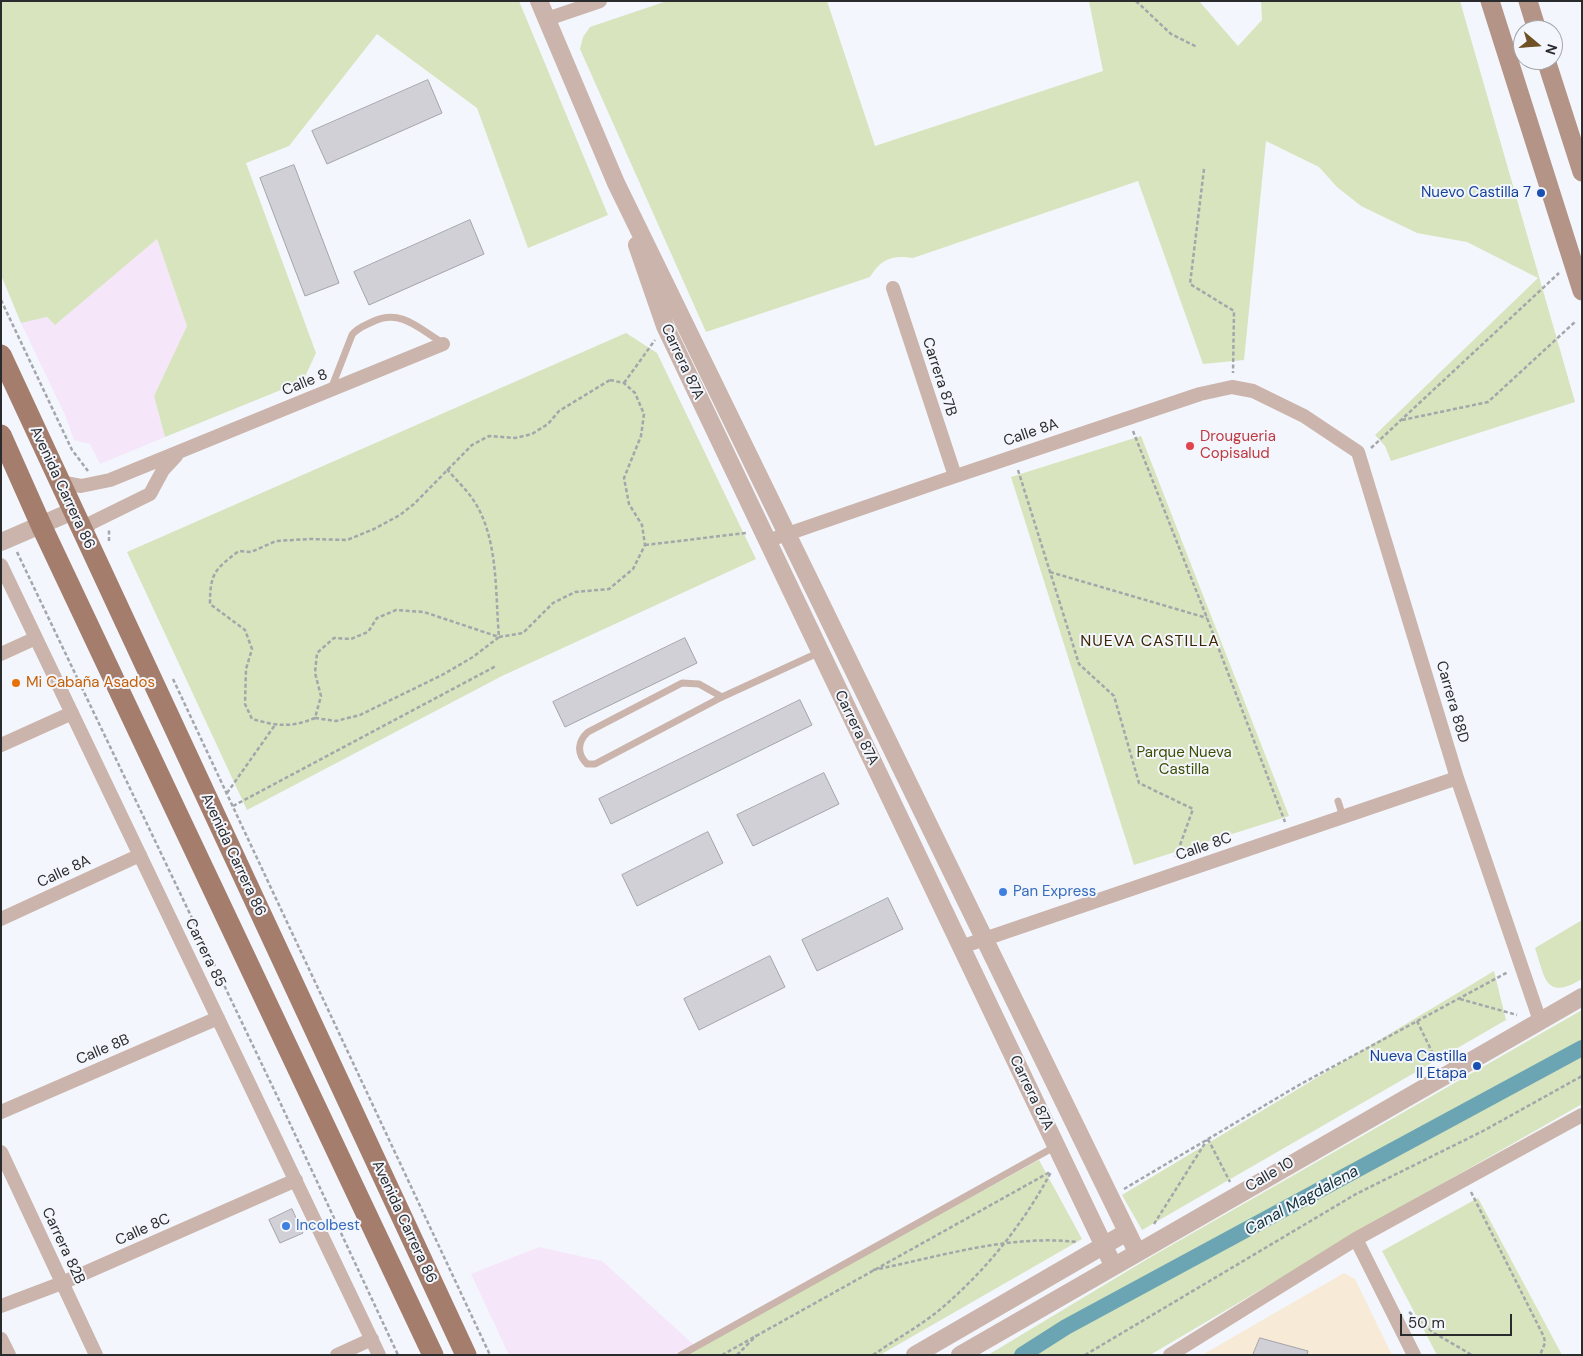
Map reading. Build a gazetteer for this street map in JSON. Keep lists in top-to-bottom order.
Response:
{
  "streets": {
    "main road": ["Avenida Carrera 86"],
    "street": [
      "Carrera 87A",
      "Carrera 87B",
      "Calle 8",
      "Calle 8A",
      "Carrera 88D",
      "Calle 8C",
      "Carrera 85",
      "Calle 8B",
      "Calle 10",
      "Carrera 82B"
    ]
  },
  "crossings": [
    ["Carrera 87A", "Calle 8A"],
    ["Carrera 87A", "Calle 8C"],
    ["Carrera 87A", "Calle 10"],
    ["Carrera 87B", "Calle 8A"],
    ["Calle 8", "Avenida Carrera 86"],
    ["Calle 8A", "Carrera 88D"],
    ["Calle 8A", "Carrera 85"],
    ["Carrera 88D", "Calle 8C"],
    ["Carrera 88D", "Calle 10"],
    ["Calle 8C", "Carrera 85"],
    ["Calle 8C", "Carrera 82B"],
    ["Carrera 85", "Calle 8B"]
  ],
  "districts": ["NUEVA CASTILLA"],
  "water": ["Canal Magdalena"],
  "parks": ["Parque Nueva Castilla"],
  "places": [
    "Nuevo Castilla 7",
    "Drougueria Copisalud",
    "Mi Cabaña Asados",
    "Pan Express",
    "Nueva Castilla II Etapa",
    "Incolbest"
  ],
  "scale_bar": "50 m",
  "north": "right"
}
